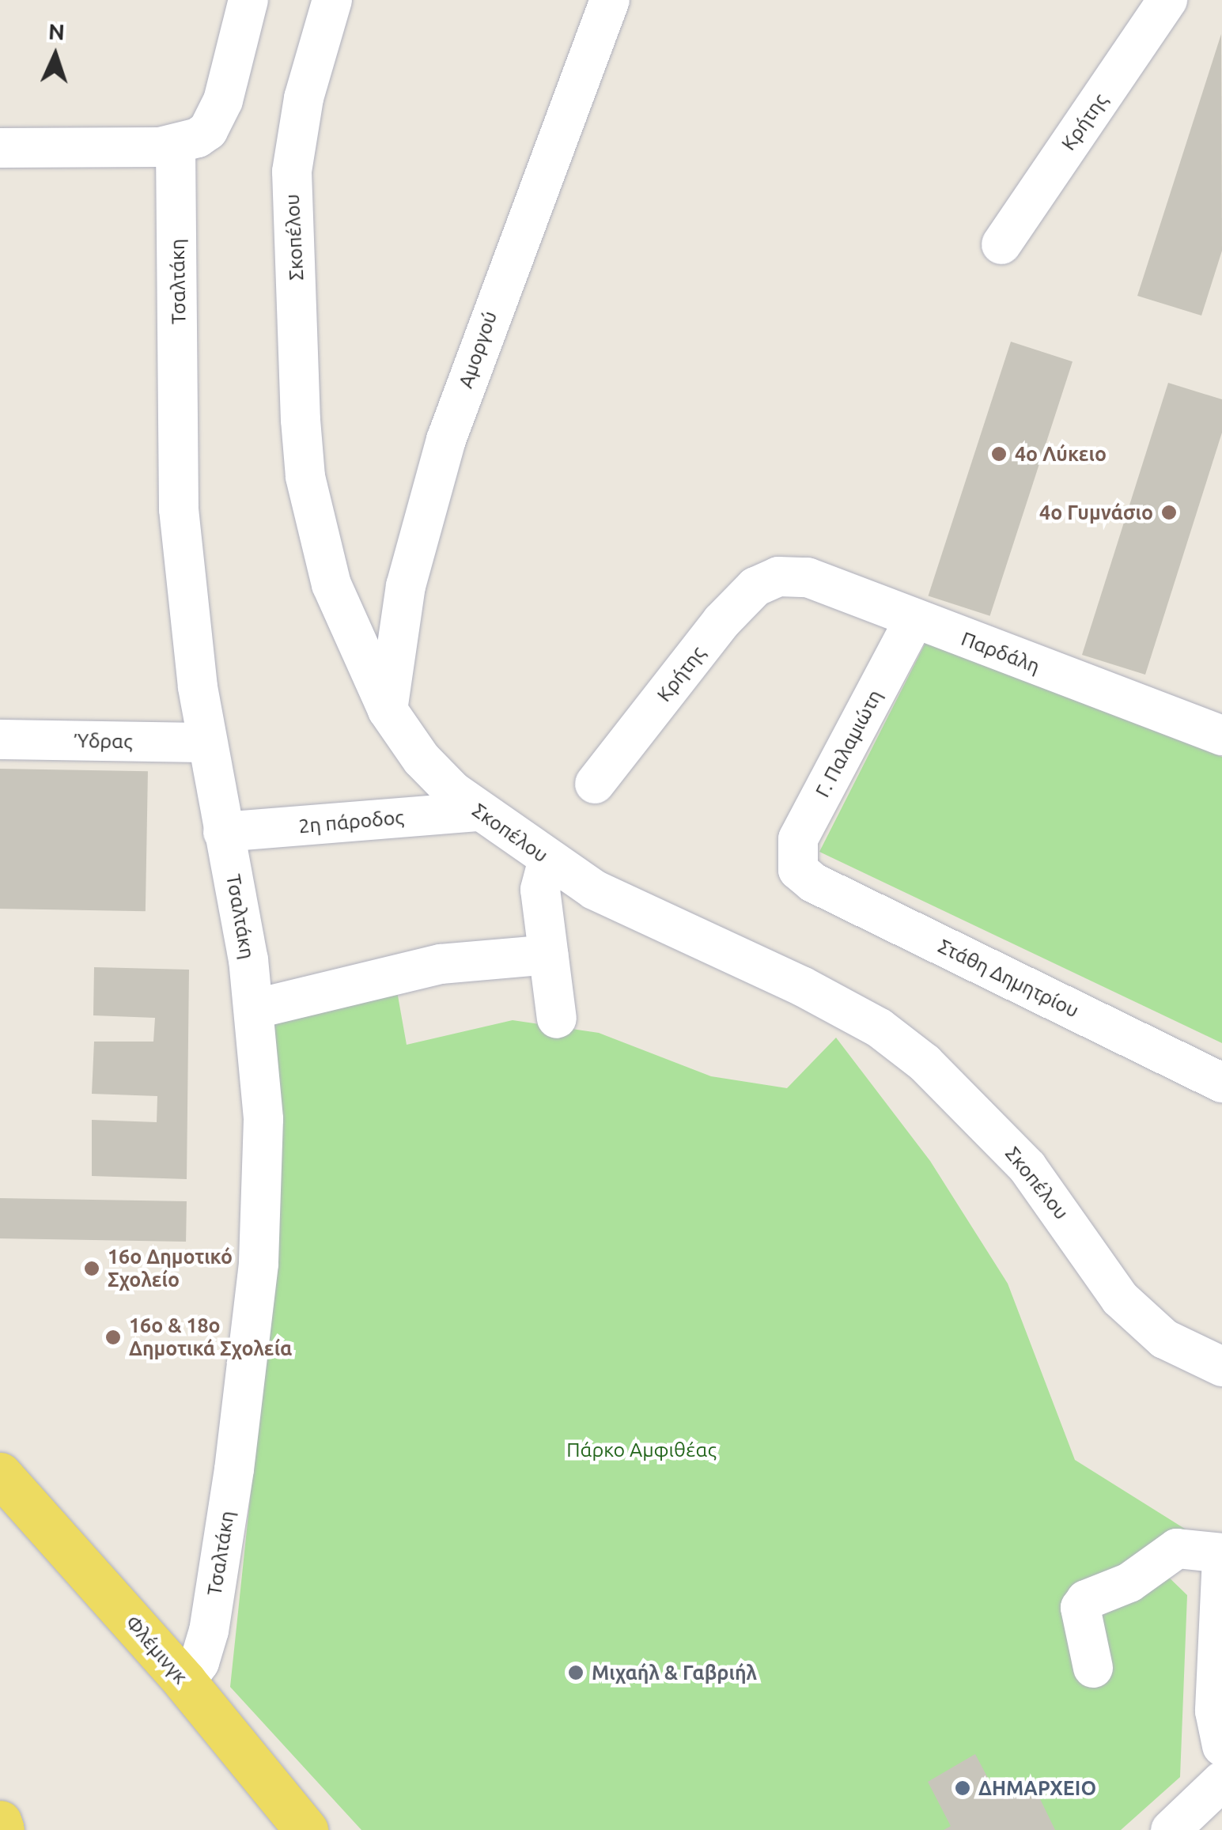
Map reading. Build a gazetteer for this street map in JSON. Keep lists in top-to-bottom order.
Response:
{
  "streets": {
    "main road": ["Φλέμινγκ"],
    "street": [
      "Κρήτης",
      "Σκοπέλου",
      "Τσαλτάκη",
      "Αμοργού",
      "Παρδάλη",
      "Ύδρας",
      "Γ. Παλαμιώτη",
      "2η πάροδος",
      "Στάθη Δημητρίου"
    ]
  },
  "crossings": [
    ["Κρήτης", "Παρδάλη"],
    ["Σκοπέλου", "Αμοργού"],
    ["Σκοπέλου", "2η πάροδος"],
    ["Τσαλτάκη", "Ύδρας"],
    ["Τσαλτάκη", "2η πάροδος"],
    ["Τσαλτάκη", "Φλέμινγκ"],
    ["Παρδάλη", "Γ. Παλαμιώτη"],
    ["Γ. Παλαμιώτη", "Στάθη Δημητρίου"]
  ],
  "parks": ["Πάρκο Αμφιθέας"],
  "places": [
    "4ο Λύκειο",
    "4ο Γυμνάσιο",
    "16ο Δημοτικό Σχολείο",
    "16ο & 18ο Δημοτικά Σχολεία",
    "Μιχαήλ & Γαβριήλ",
    "ΔΗΜΑΡΧΕΙΟ"
  ],
  "north": "top"
}
